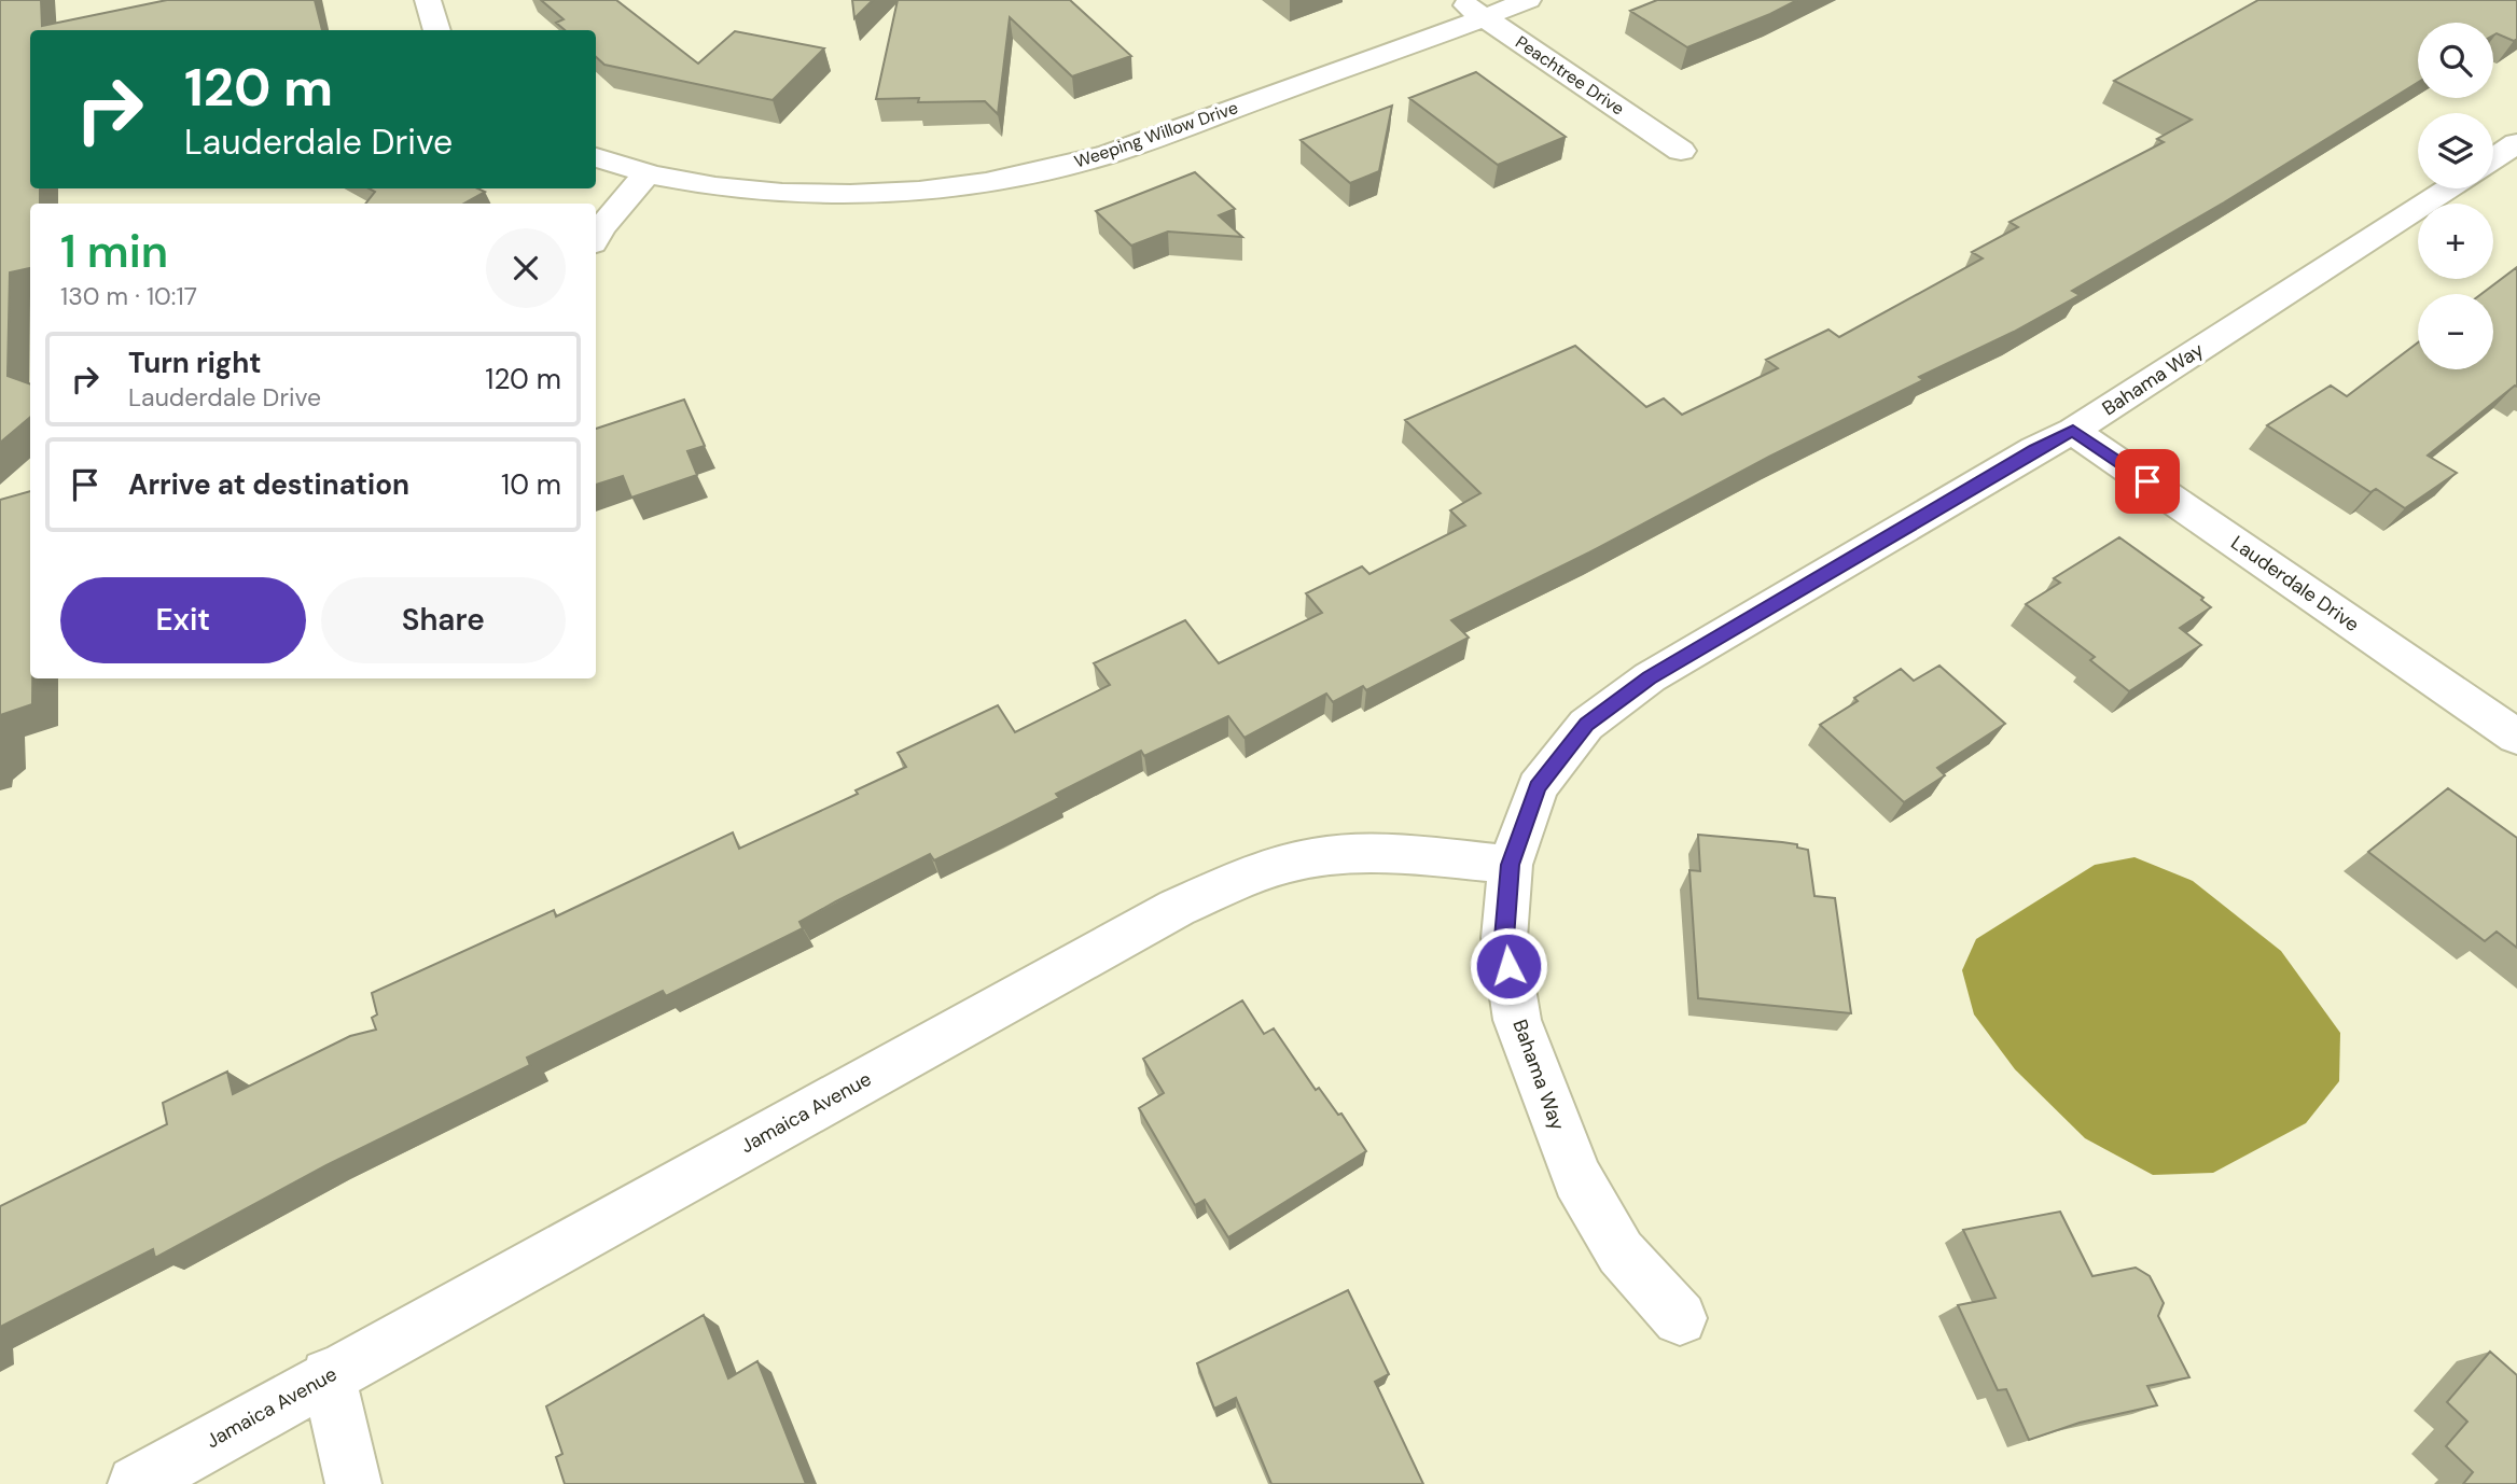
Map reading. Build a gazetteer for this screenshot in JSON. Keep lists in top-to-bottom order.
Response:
{
  "streets": {
    "street": [
      "Peachtree Drive",
      "Weeping Willow Drive",
      "Bahama Way",
      "Lauderdale Drive",
      "Jamaica Avenue"
    ]
  },
  "crossings": [
    ["Peachtree Drive", "Weeping Willow Drive"],
    ["Bahama Way", "Lauderdale Drive"],
    ["Bahama Way", "Jamaica Avenue"]
  ],
  "page": {
    "map_buttons": ["+", "−"],
    "turn": ["120 m", "Lauderdale Drive"],
    "heading": ["1 min", "130 m · 10:17"],
    "list": [
      {
        "name": "Turn right",
        "note": "Lauderdale Drive",
        "value": "120 m"
      },
      {
        "name": "Arrive at destination",
        "value": "10 m"
      }
    ],
    "buttons": ["Exit", "Share"]
  }
}
